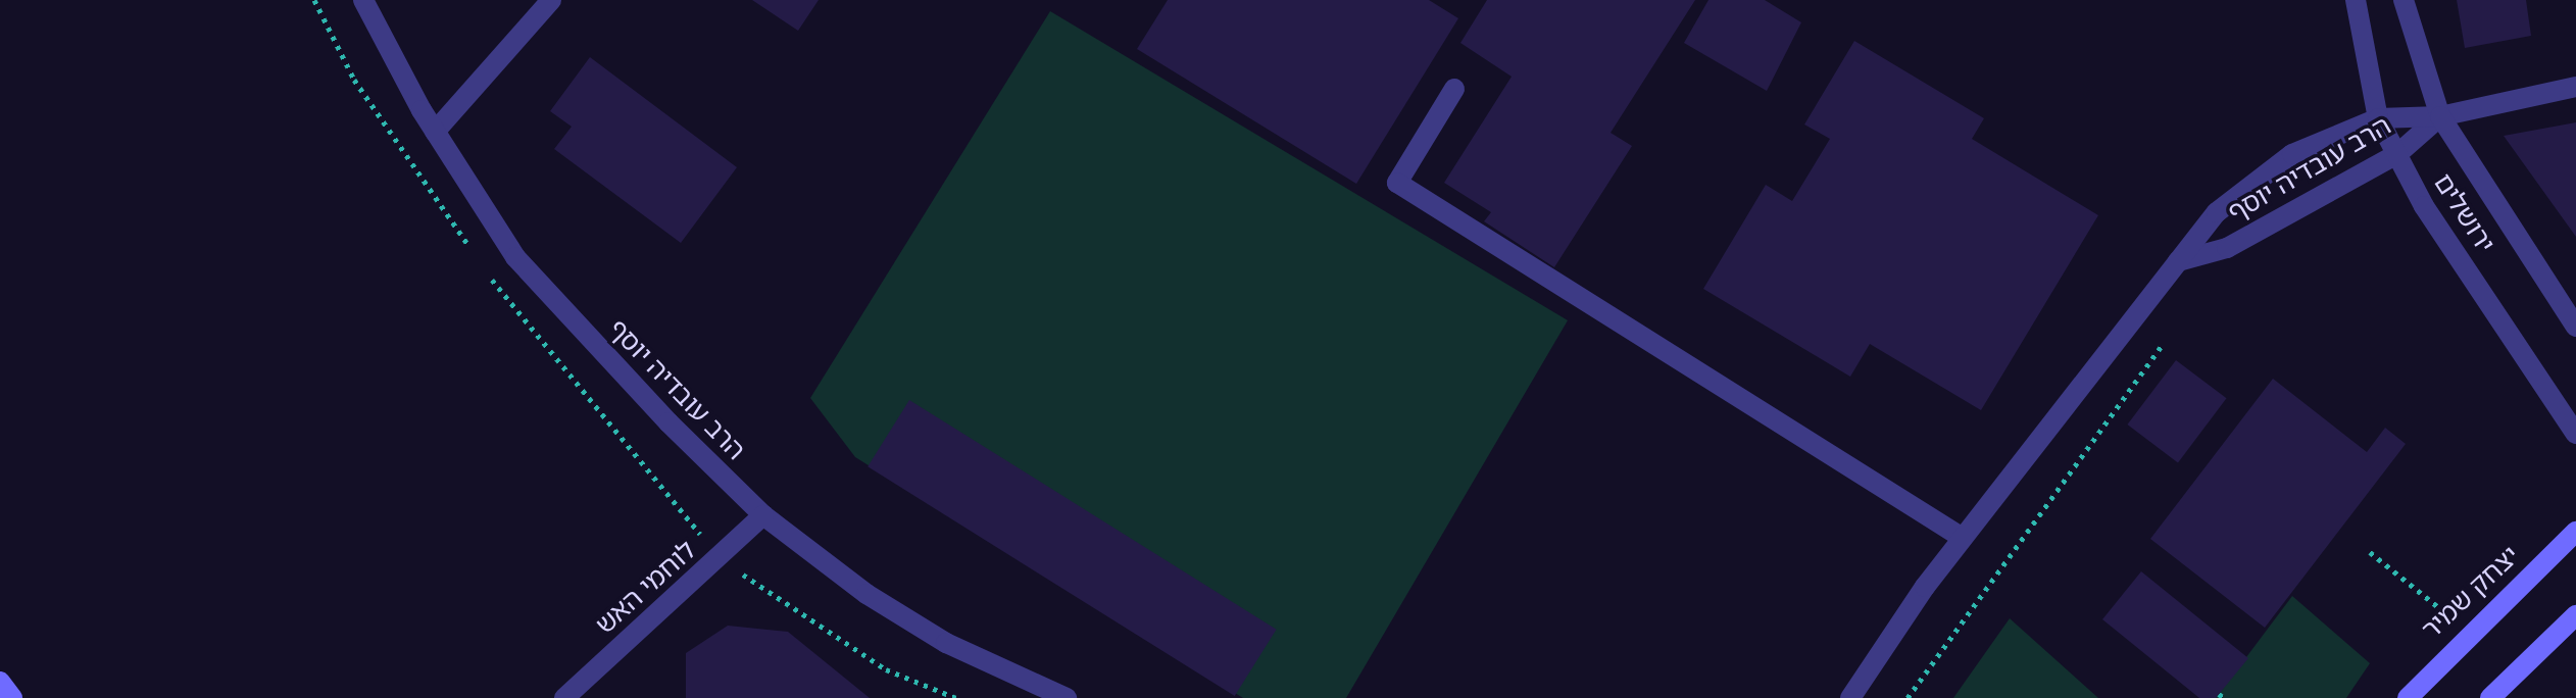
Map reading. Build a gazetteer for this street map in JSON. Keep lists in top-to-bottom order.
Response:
{
  "streets": {
    "main road": ["יצחק שמיר"],
    "street": ["הרב עובדיה יוסף", "ירושלים", "לוחמי האש"]
  },
  "crossings": [
    ["הרב עובדיה יוסף", "ירושלים"],
    ["הרב עובדיה יוסף", "לוחמי האש"]
  ]
}
